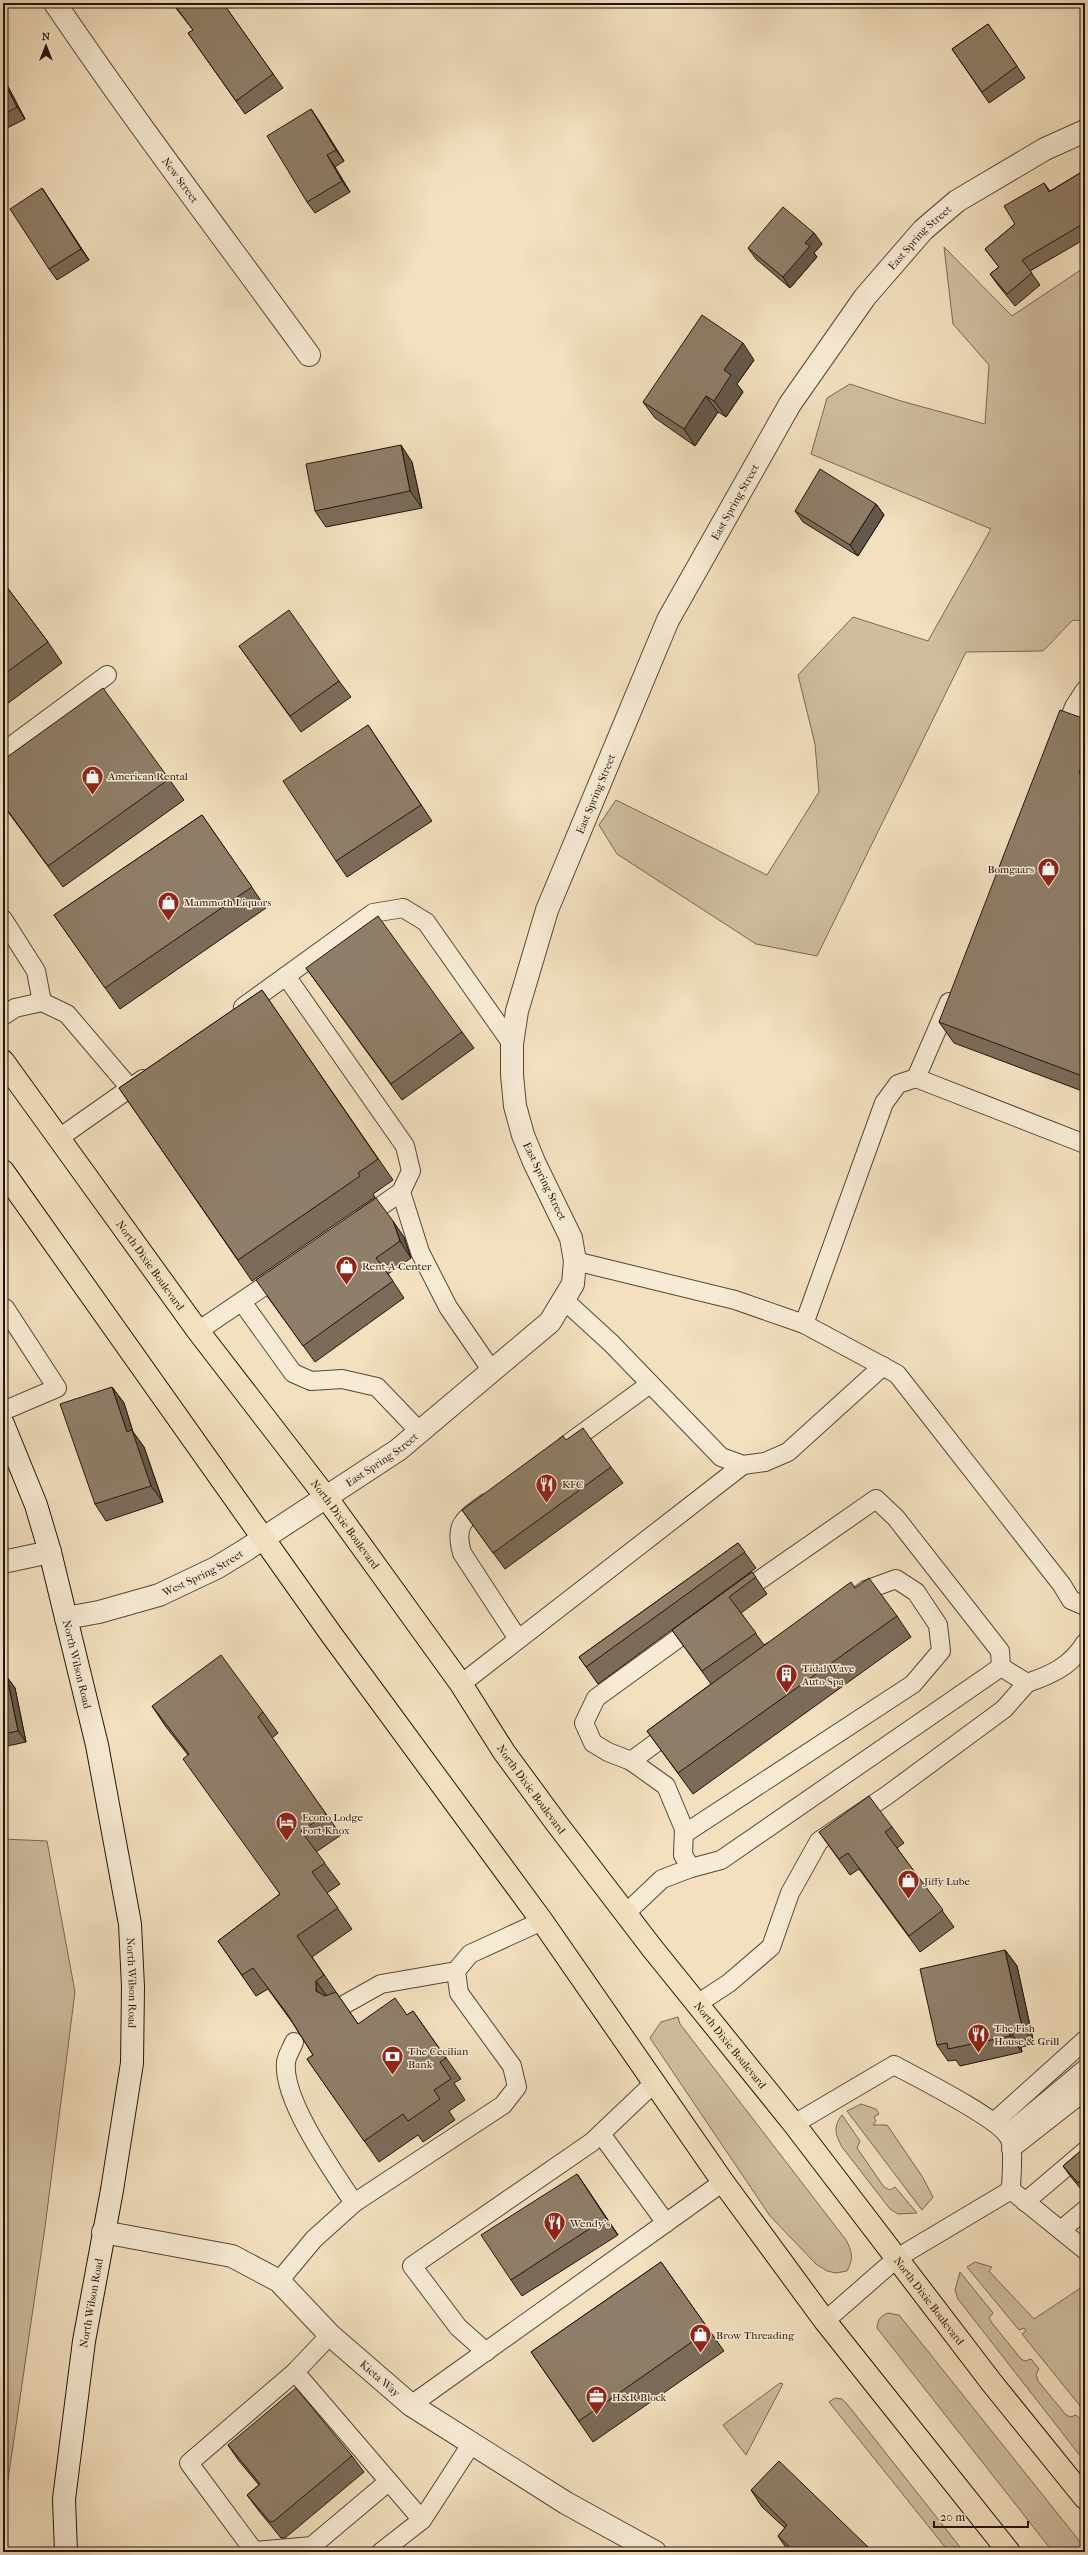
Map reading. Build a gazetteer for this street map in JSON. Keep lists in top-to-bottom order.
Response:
{
  "streets": {
    "highway": ["North Dixie Boulevard"],
    "street": [
      "New Street",
      "East Spring Street",
      "West Spring Street",
      "North Wilson Road",
      "Kieta Way"
    ]
  },
  "crossings": [
    ["East Spring Street", "North Dixie Boulevard"],
    ["East Spring Street", "West Spring Street"],
    ["North Dixie Boulevard", "West Spring Street"],
    ["West Spring Street", "North Wilson Road"],
    ["North Wilson Road", "Kieta Way"]
  ],
  "places": {
    "shop": [
      "American Rental",
      "Bomgaars",
      "Mammoth Liquors",
      "Rent-A-Center",
      "Jiffy Lube",
      "Brow Threading"
    ],
    "restaurant": ["KFC", "The Fish House & Grill", "Wendy's"],
    "building": ["Tidal Wave Auto Spa"],
    "hotel": ["Econo Lodge Fort Knox"],
    "bank": ["The Cecilian Bank"],
    "office": ["H&R Block"]
  },
  "scale_bar": "20 m",
  "north": "top"
}
